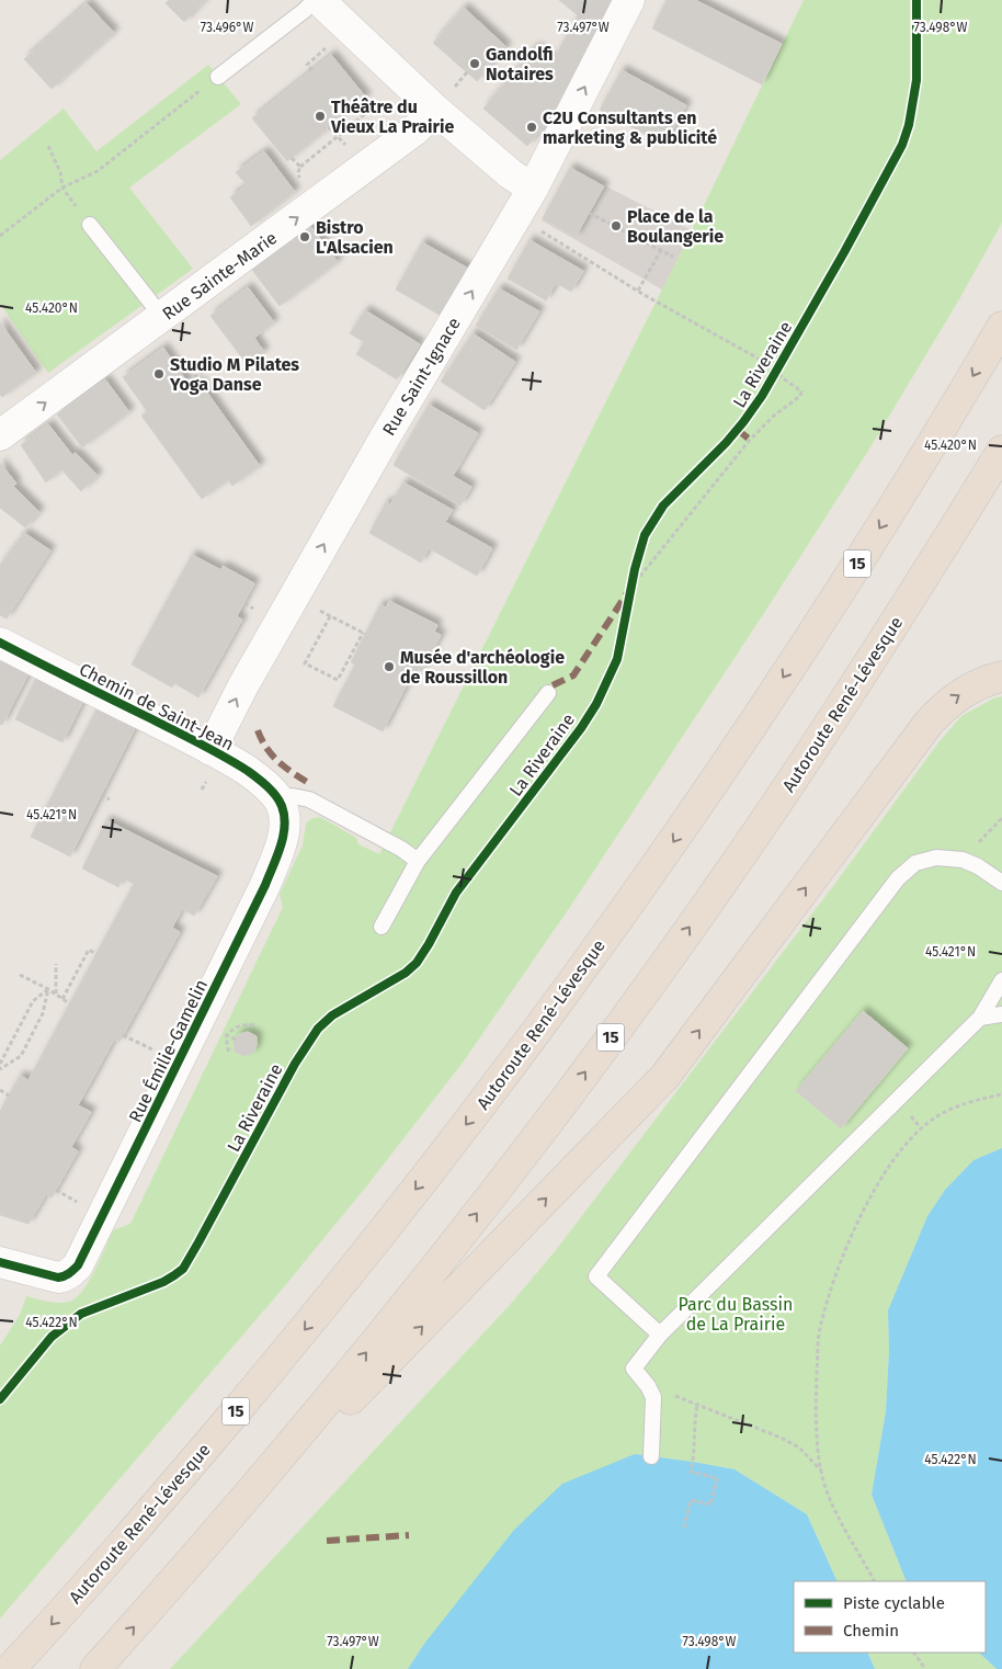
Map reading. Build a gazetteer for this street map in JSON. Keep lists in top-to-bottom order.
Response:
{
  "streets": {
    "highway": ["15", "Autoroute René-Lévesque"],
    "street": [
      "Rue Sainte-Marie",
      "Rue Saint-Ignace",
      "Chemin de Saint-Jean",
      "Rue Émilie-Gamelin"
    ],
    "cycle path": ["La Riveraine"]
  },
  "crossings": [
    ["Rue Saint-Ignace", "Chemin de Saint-Jean"],
    ["Chemin de Saint-Jean", "Rue Émilie-Gamelin"]
  ],
  "one_way": ["Rue Sainte-Marie", "Rue Saint-Ignace"],
  "parks": ["Parc du Bassin de La Prairie"],
  "places": [
    "Gandolfi Notaires",
    "Théâtre du Vieux La Prairie",
    "C2U Consultants en marketing & publicité",
    "Place de la Boulangerie",
    "Bistro L'Alsacien",
    "Studio M Pilates Yoga Danse",
    "Musée d'archéologie de Roussillon"
  ],
  "legend": ["Piste cyclable", "Chemin"],
  "coordinates": [
    "73.496°W",
    "73.497°W",
    "73.498°W",
    "45.420°N",
    "45.421°N",
    "45.422°N"
  ]
}
